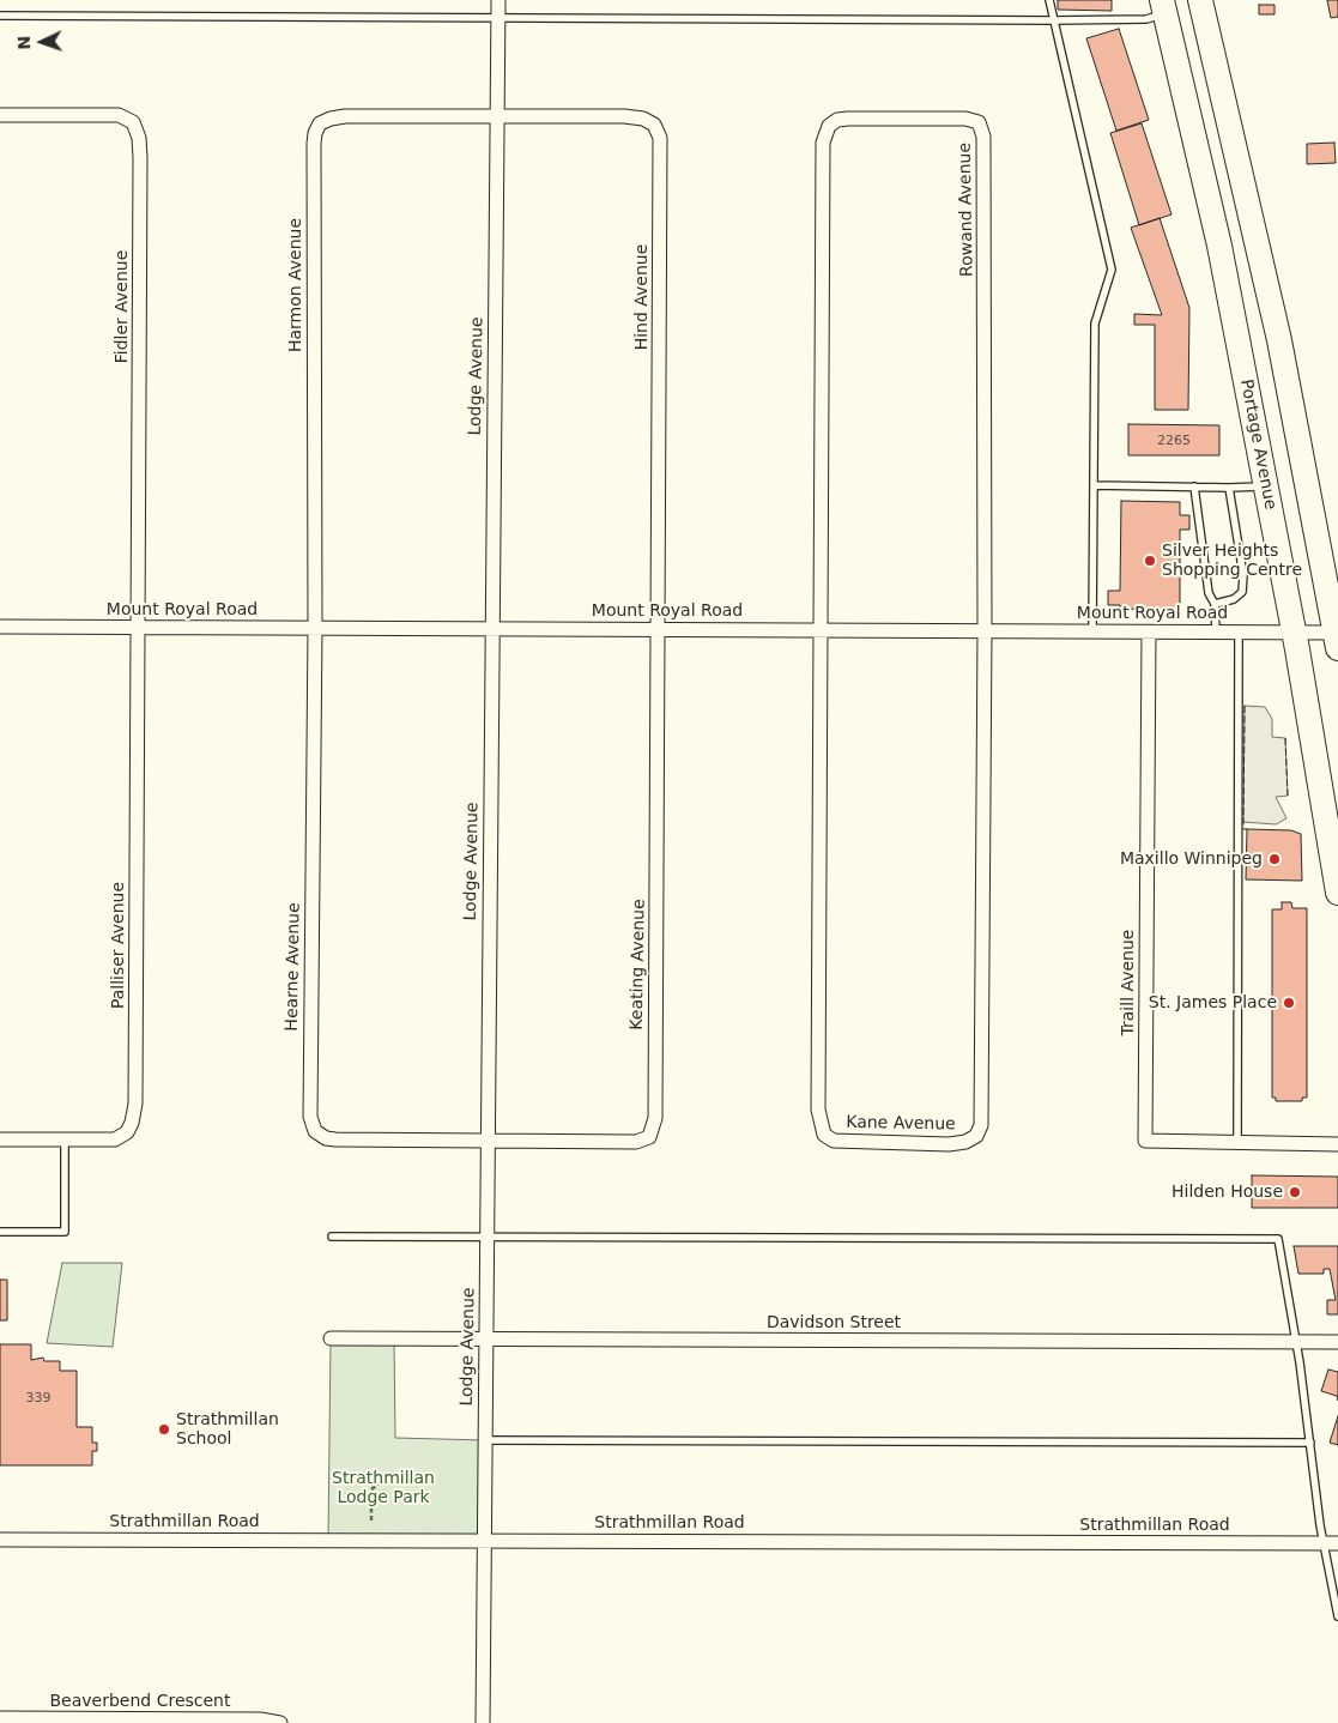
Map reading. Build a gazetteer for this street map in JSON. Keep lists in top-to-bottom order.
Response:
{
  "streets": {
    "highway": ["Portage Avenue"],
    "street": [
      "Rowand Avenue",
      "Harmon Avenue",
      "Hind Avenue",
      "Fidler Avenue",
      "Lodge Avenue",
      "Mount Royal Road",
      "Palliser Avenue",
      "Keating Avenue",
      "Hearne Avenue",
      "Traill Avenue",
      "Kane Avenue",
      "Davidson Street",
      "Strathmillan Road",
      "Beaverbend Crescent"
    ]
  },
  "crossings": [
    ["Rowand Avenue", "Mount Royal Road"],
    ["Rowand Avenue", "Kane Avenue"],
    ["Harmon Avenue", "Hind Avenue"],
    ["Harmon Avenue", "Lodge Avenue"],
    ["Harmon Avenue", "Mount Royal Road"],
    ["Harmon Avenue", "Hearne Avenue"],
    ["Hind Avenue", "Lodge Avenue"],
    ["Hind Avenue", "Mount Royal Road"],
    ["Hind Avenue", "Keating Avenue"],
    ["Fidler Avenue", "Mount Royal Road"],
    ["Fidler Avenue", "Palliser Avenue"],
    ["Lodge Avenue", "Mount Royal Road"],
    ["Lodge Avenue", "Keating Avenue"],
    ["Lodge Avenue", "Hearne Avenue"],
    ["Lodge Avenue", "Davidson Street"],
    ["Lodge Avenue", "Strathmillan Road"],
    ["Portage Avenue", "Mount Royal Road"],
    ["Mount Royal Road", "Palliser Avenue"],
    ["Mount Royal Road", "Keating Avenue"],
    ["Mount Royal Road", "Hearne Avenue"],
    ["Mount Royal Road", "Traill Avenue"],
    ["Mount Royal Road", "Kane Avenue"],
    ["Keating Avenue", "Hearne Avenue"]
  ],
  "parks": ["Strathmillan Lodge Park"],
  "places": [
    "Silver Heights Shopping Centre",
    "Maxillo Winnipeg",
    "St. James Place",
    "Hilden House",
    "Strathmillan School"
  ],
  "house_numbers": ["2265", "339"],
  "north": "left"
}
